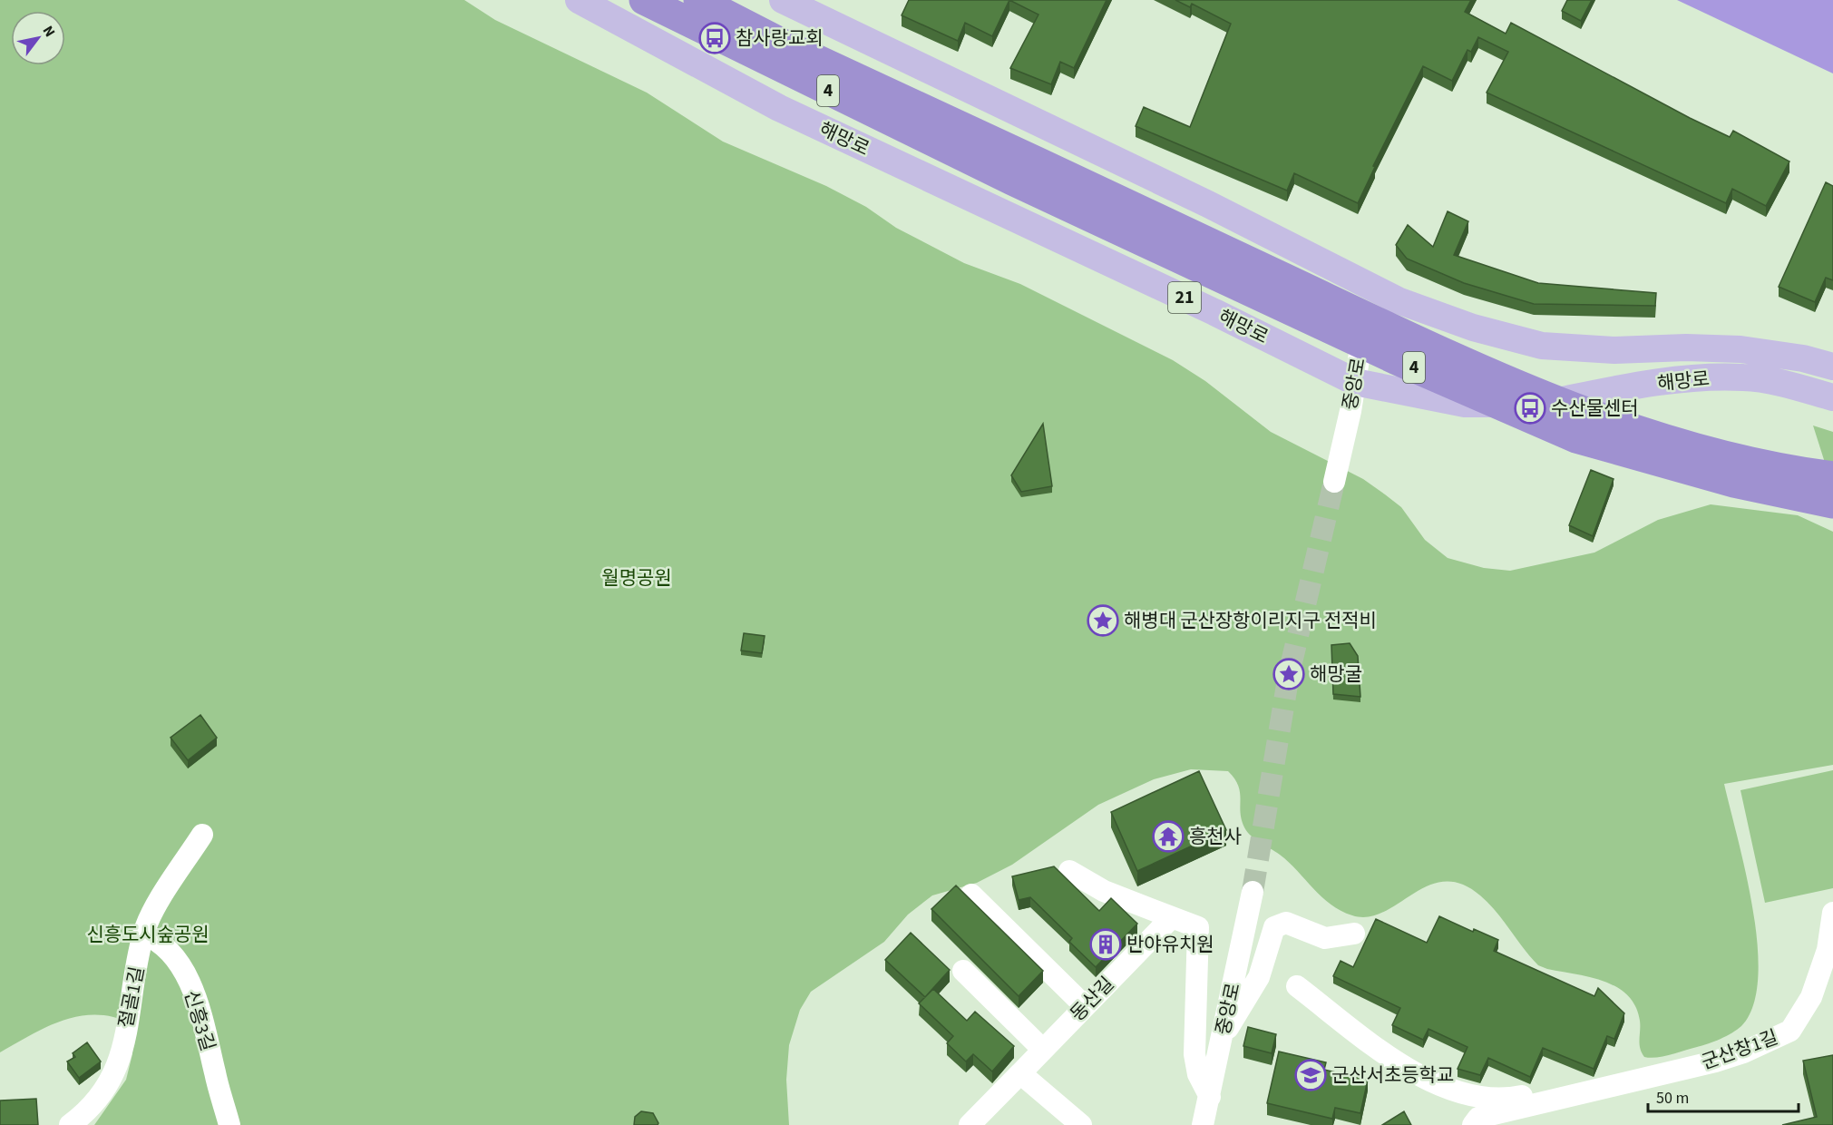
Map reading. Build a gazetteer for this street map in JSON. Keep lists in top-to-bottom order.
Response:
{
  "streets": {
    "highway": ["4"],
    "main road": ["해망로", "21"],
    "street": [
      "중앙로",
      "절골1길",
      "동산길",
      "신흥3길",
      "군산창1길"
    ]
  },
  "crossings": [
    ["해망로", "중앙로"],
    ["절골1길", "신흥3길"]
  ],
  "parks": ["월명공원", "신흥도시숲공원"],
  "places": {
    "bus stop": ["참사랑교회", "수산물센터"],
    "place": ["해병대 군산장항이리지구 전적비", "해망굴"],
    "temple": ["흥천사"],
    "building": ["반야유치원"],
    "school or university": ["군산서초등학교"]
  },
  "scale_bar": "50 m",
  "north": "top right"
}
